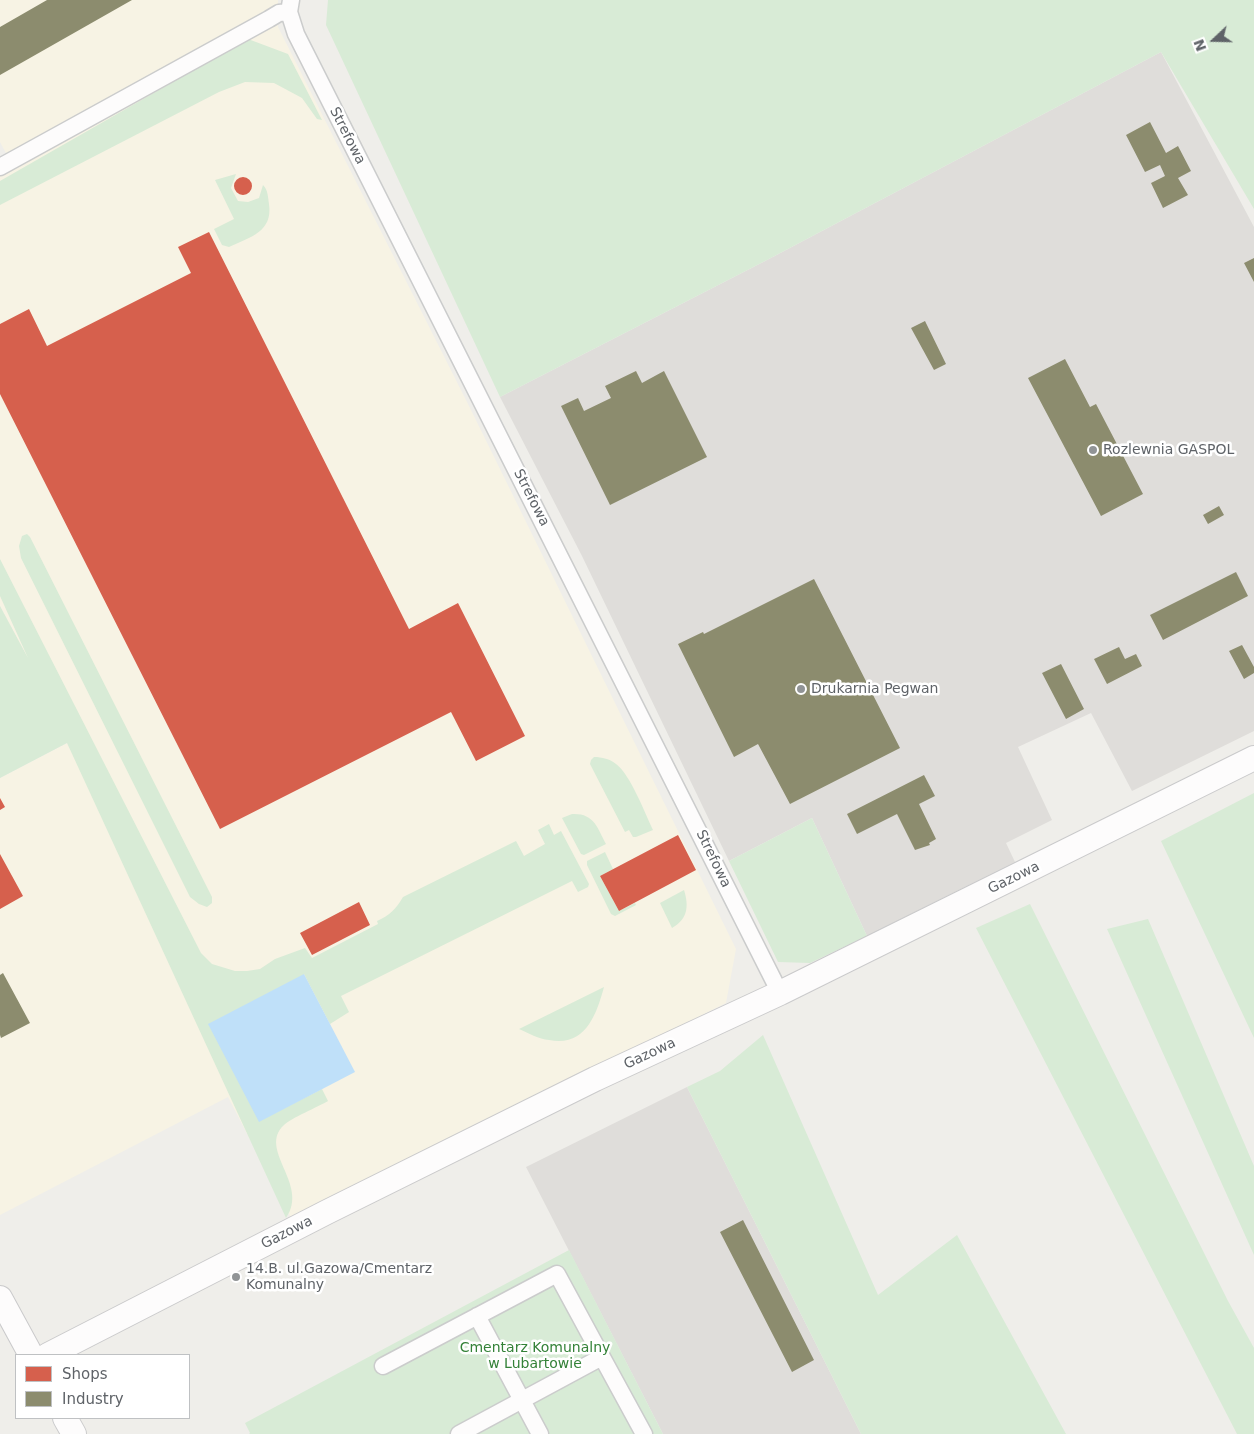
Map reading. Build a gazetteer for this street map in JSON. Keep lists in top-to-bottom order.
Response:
{
  "streets": {
    "street": ["Strefowa", "Gazowa"]
  },
  "crossings": [
    ["Strefowa", "Gazowa"]
  ],
  "parks": ["Cmentarz Komunalny w Lubartowie"],
  "places": ["Rozlewnia GASPOL", "Drukarnia Pegwan", "14.B. ul.Gazowa/Cmentarz Komunalny"],
  "legend": ["Shops", "Industry"],
  "north": "left"
}
